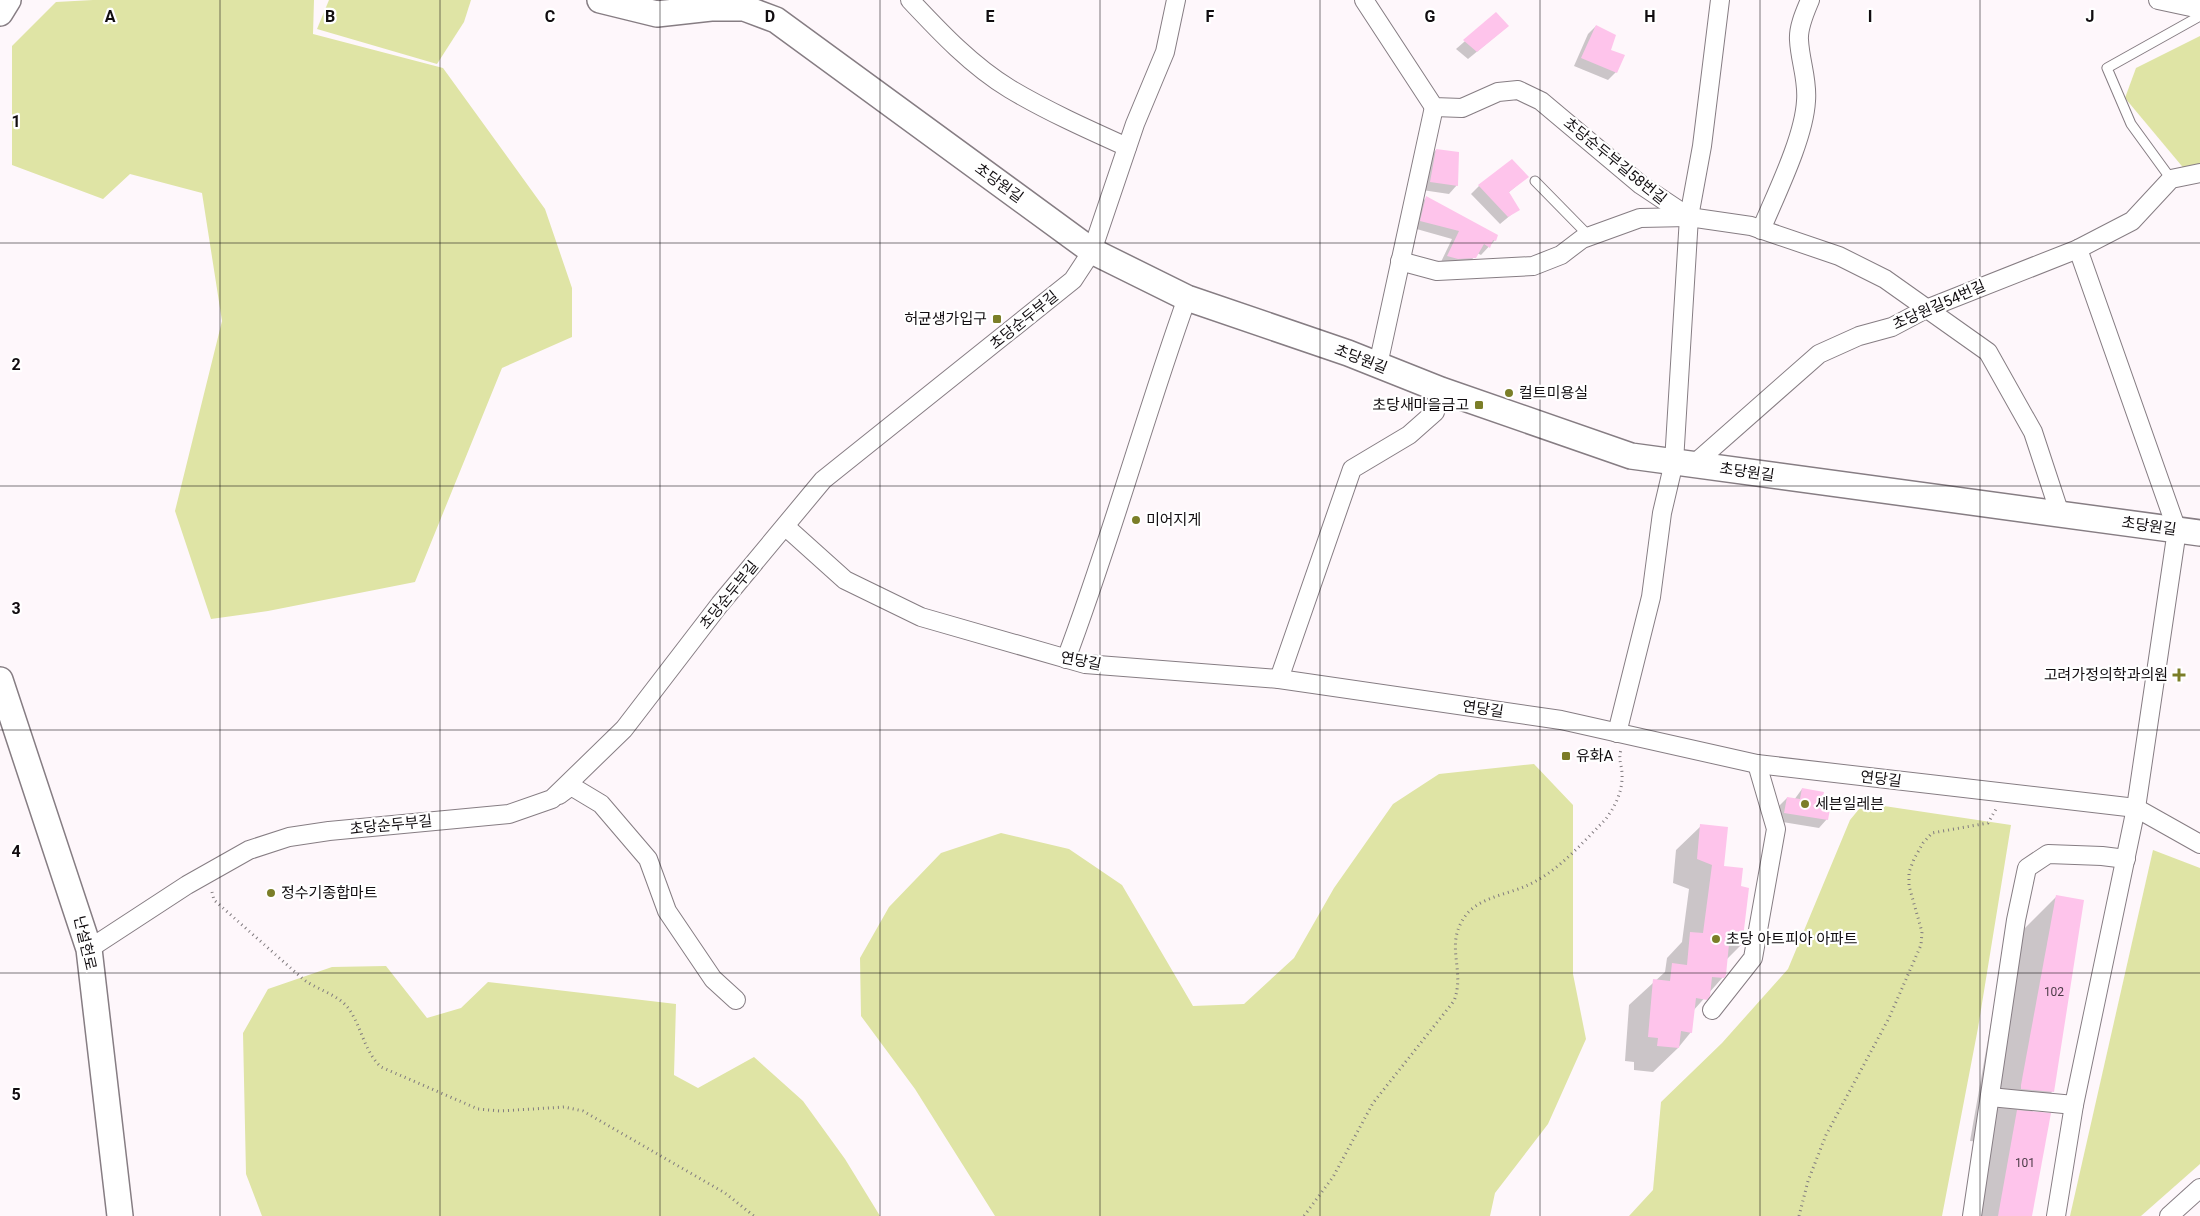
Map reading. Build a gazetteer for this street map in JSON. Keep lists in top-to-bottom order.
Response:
{
  "streets": {
    "street": [
      "초당순두부길58번길",
      "초당원길",
      "초당원길54번길",
      "초당순두부길",
      "연당길",
      "난설헌로"
    ]
  },
  "crossings": [
    ["초당순두부길58번길", "초당원길"],
    ["초당순두부길58번길", "초당원길54번길"],
    ["초당원길", "초당원길54번길"],
    ["초당원길", "초당순두부길"],
    ["초당순두부길", "연당길"],
    ["초당순두부길", "난설헌로"]
  ],
  "places": {
    "transit": ["허균생가입구", "초당새마을금고", "유화A"],
    "other": [
      "컬트미용실",
      "미어지게",
      "세븐일레븐",
      "정수기종합마트",
      "초당 아트피아 아파트"
    ],
    "health": ["고려가정의학과의원"]
  },
  "house_numbers": ["102", "101"],
  "grid": {
    "columns": [
      "A",
      "B",
      "C",
      "D",
      "E",
      "F",
      "G",
      "H",
      "I",
      "J"
    ],
    "rows": [
      "1",
      "2",
      "3",
      "4",
      "5"
    ]
  }
}
